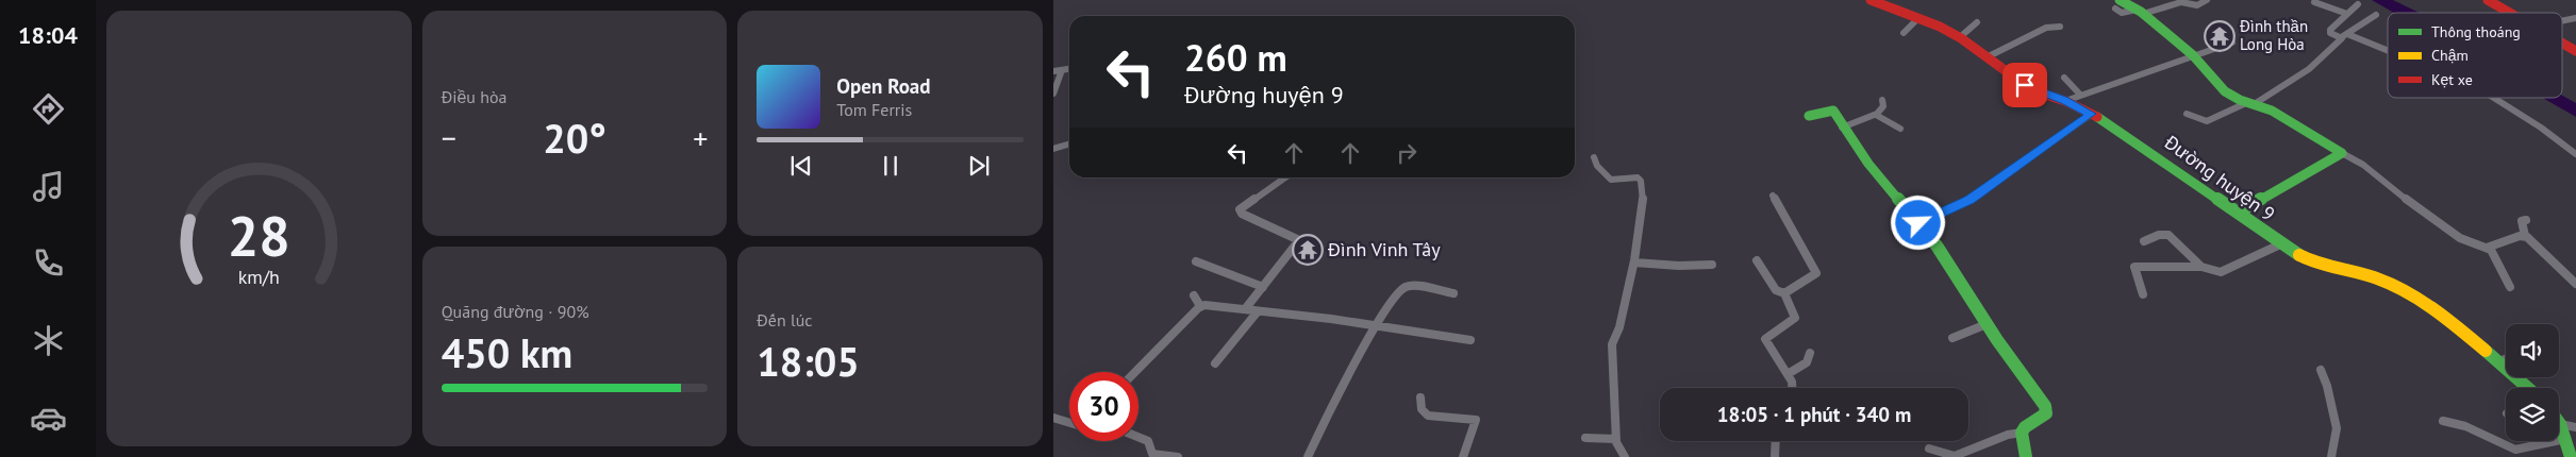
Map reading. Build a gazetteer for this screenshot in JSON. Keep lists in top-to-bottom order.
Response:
{
  "streets": {
    "street": ["Đường huyện 9"]
  },
  "places": {
    "temple": ["Đình thần Long Hòa", "Đình Vinh Tây"]
  },
  "legend": ["Thông thoáng", "Chậm", "Kẹt xe"],
  "page": {
    "tabs": "18:04",
    "tile": [
      "Điều hòa",
      ["Quãng đường · 90%", "450 km"],
      ["Đến lúc", "18:05"]
    ],
    "turn": ["260 m", "Đường huyện 9"],
    "song": ["Open Road", "Tom Ferris"],
    "heat": ["−", "20°", "+"],
    "limit": "30",
    "trip": "18:05 · 1 phút · 340 m",
    "gauge": ["28", "km/h"]
  }
}
